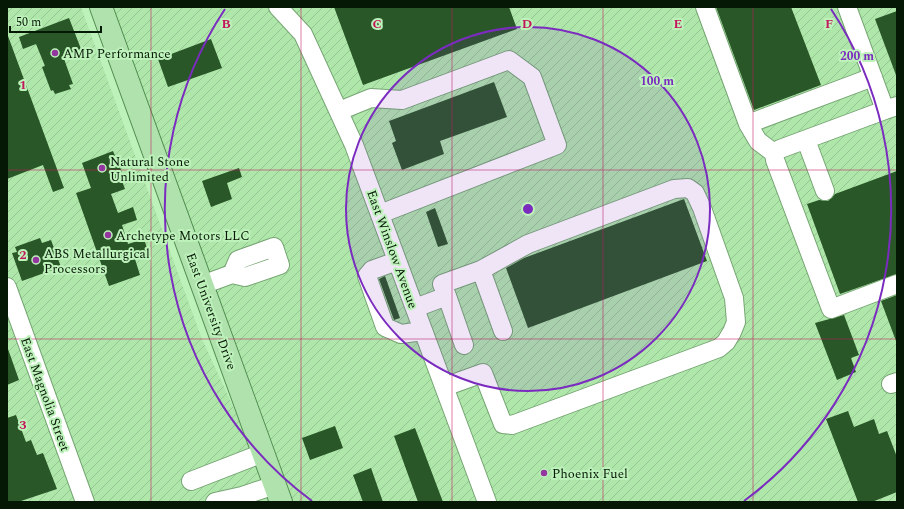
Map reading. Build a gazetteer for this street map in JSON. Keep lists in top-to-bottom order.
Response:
{
  "streets": {
    "main road": ["East University Drive"],
    "street": ["East Winslow Avenue", "East Magnolia Street"]
  },
  "places": [
    "AMP Performance",
    "Natural Stone Unlimited",
    "Archetype Motors LLC",
    "ABS Metallurgical Processors",
    "Phoenix Fuel"
  ],
  "scale_bar": "50 m",
  "grid": {
    "columns": [
      "B",
      "C",
      "D",
      "E",
      "F"
    ],
    "rows": ["1", "2", "3"]
  },
  "rings": ["200 m", "100 m"]
}
